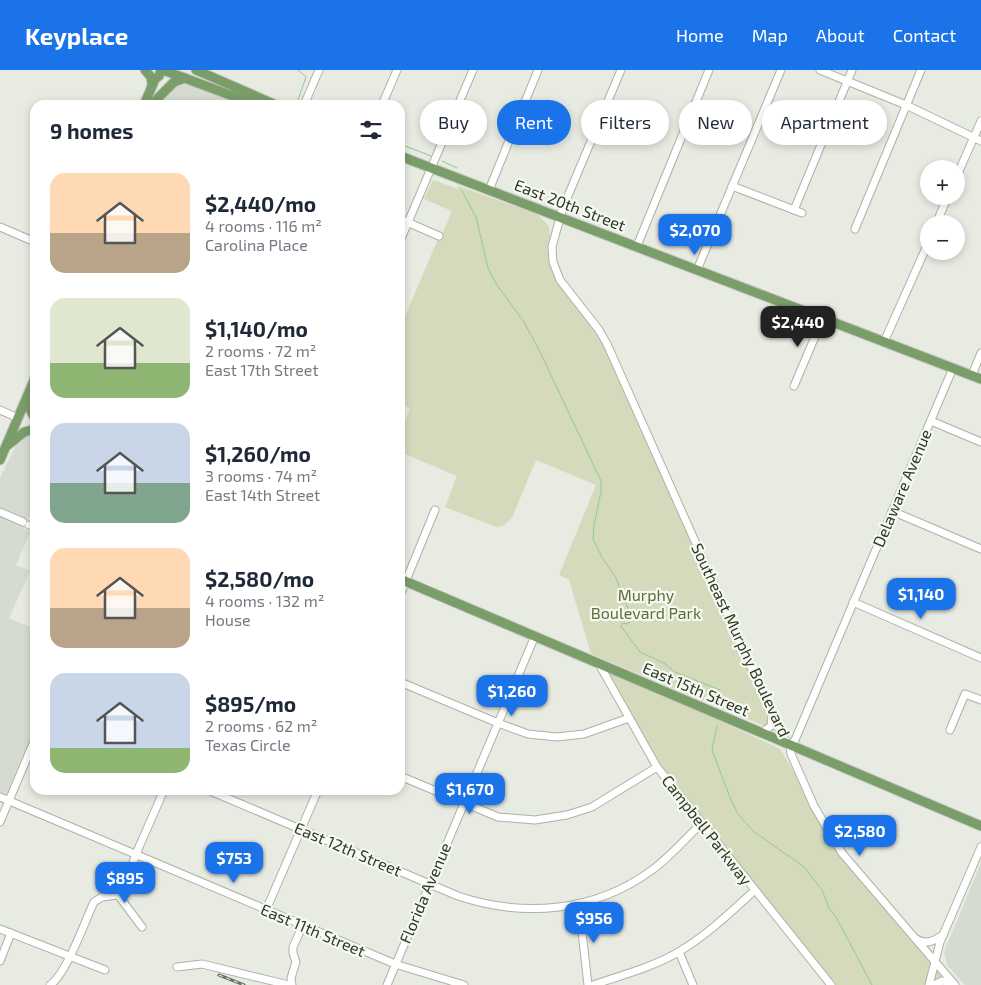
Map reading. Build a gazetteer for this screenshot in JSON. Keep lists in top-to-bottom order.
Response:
{
  "streets": {
    "main road": ["East 20th Street", "East 15th Street"],
    "street": [
      "Delaware Avenue",
      "Southeast Murphy Boulevard",
      "Campbell Parkway",
      "East 12th Street",
      "Florida Avenue",
      "East 11th Street"
    ]
  },
  "crossings": [
    ["East 20th Street", "Delaware Avenue"],
    ["East 20th Street", "Southeast Murphy Boulevard"],
    ["Delaware Avenue", "Southeast Murphy Boulevard"],
    ["Delaware Avenue", "East 15th Street"],
    ["Southeast Murphy Boulevard", "East 15th Street"],
    ["East 15th Street", "Campbell Parkway"],
    ["East 15th Street", "Florida Avenue"],
    ["Campbell Parkway", "East 12th Street"],
    ["East 12th Street", "Florida Avenue"],
    ["Florida Avenue", "East 11th Street"]
  ],
  "parks": ["Murphy Boulevard Park"],
  "page": {
    "header": "Keyplace",
    "nav": [
      "Home",
      "Map",
      "About",
      "Contact"
    ],
    "chip": [
      "Buy",
      "Rent",
      "Filters",
      "New",
      "Apartment"
    ],
    "heading": "9 homes",
    "map_buttons": ["+", "−"],
    "list": [
      {
        "name": "$2,440/mo",
        "note": "4 rooms · 116 m² · Carolina Place"
      },
      {
        "name": "$1,140/mo",
        "note": "2 rooms · 72 m² · East 17th Street"
      },
      {
        "name": "$1,260/mo",
        "note": "3 rooms · 74 m² · East 14th Street"
      },
      {
        "name": "$2,580/mo",
        "note": "4 rooms · 132 m² · House"
      },
      {
        "name": "$895/mo",
        "note": "2 rooms · 62 m² · Texas Circle"
      }
    ],
    "price": [
      "$2,070",
      "$2,440",
      "$1,140",
      "$1,260",
      "$1,670",
      "$2,580",
      "$753",
      "$895",
      "$956"
    ]
  }
}
